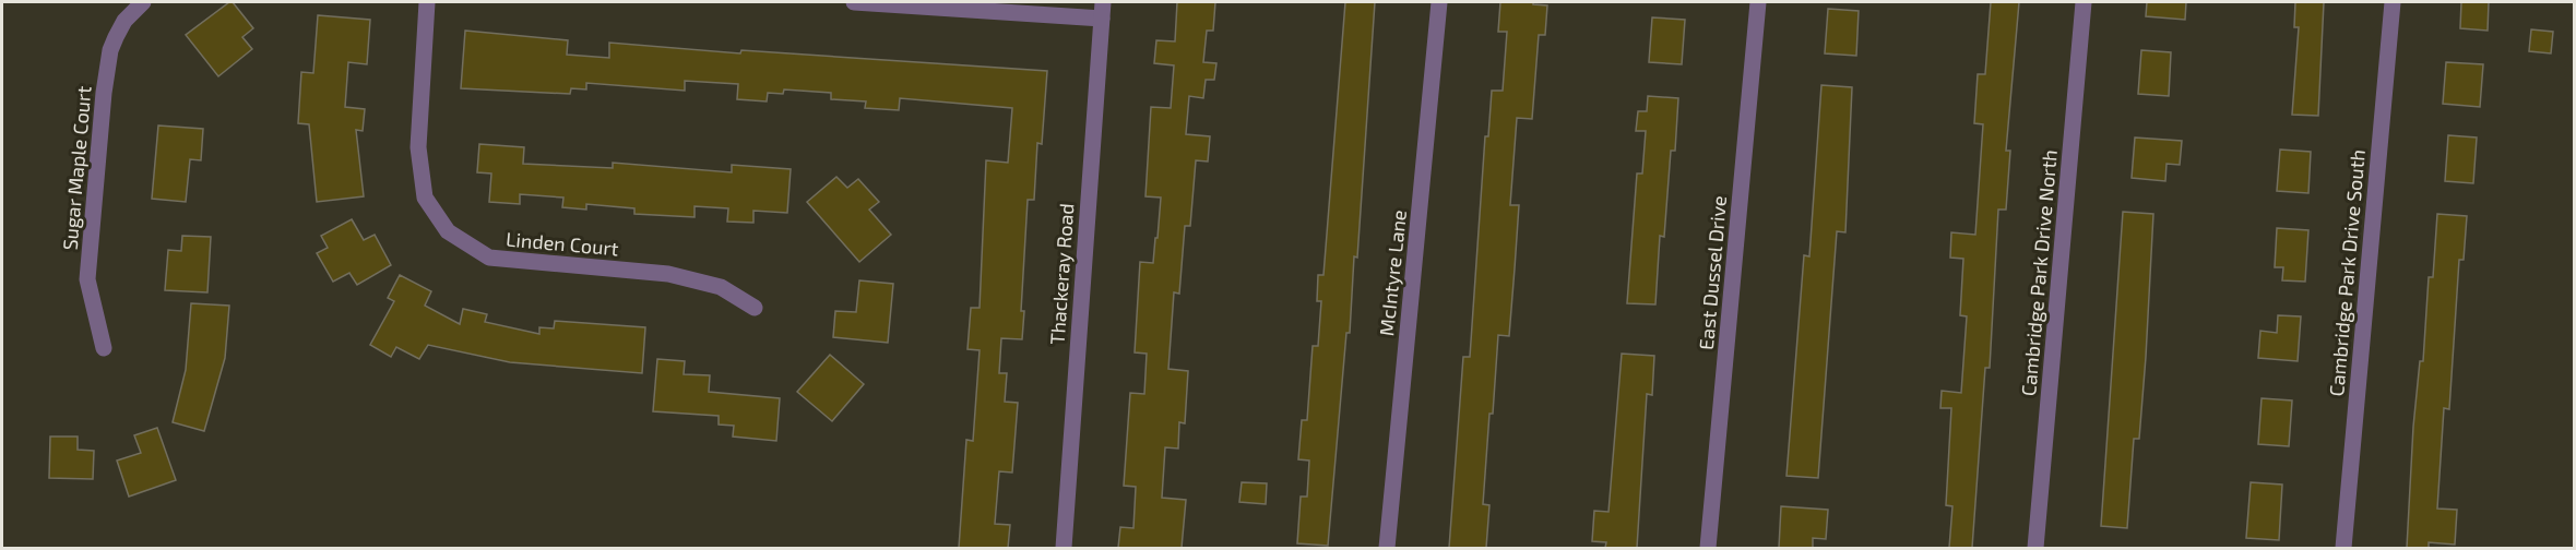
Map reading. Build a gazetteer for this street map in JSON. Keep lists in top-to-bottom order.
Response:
{
  "streets": {
    "street": [
      "Sugar Maple Court",
      "Linden Court",
      "McIntyre Lane",
      "East Dussel Drive",
      "Cambridge Park Drive North",
      "Cambridge Park Drive South",
      "Thackeray Road"
    ]
  }
}
